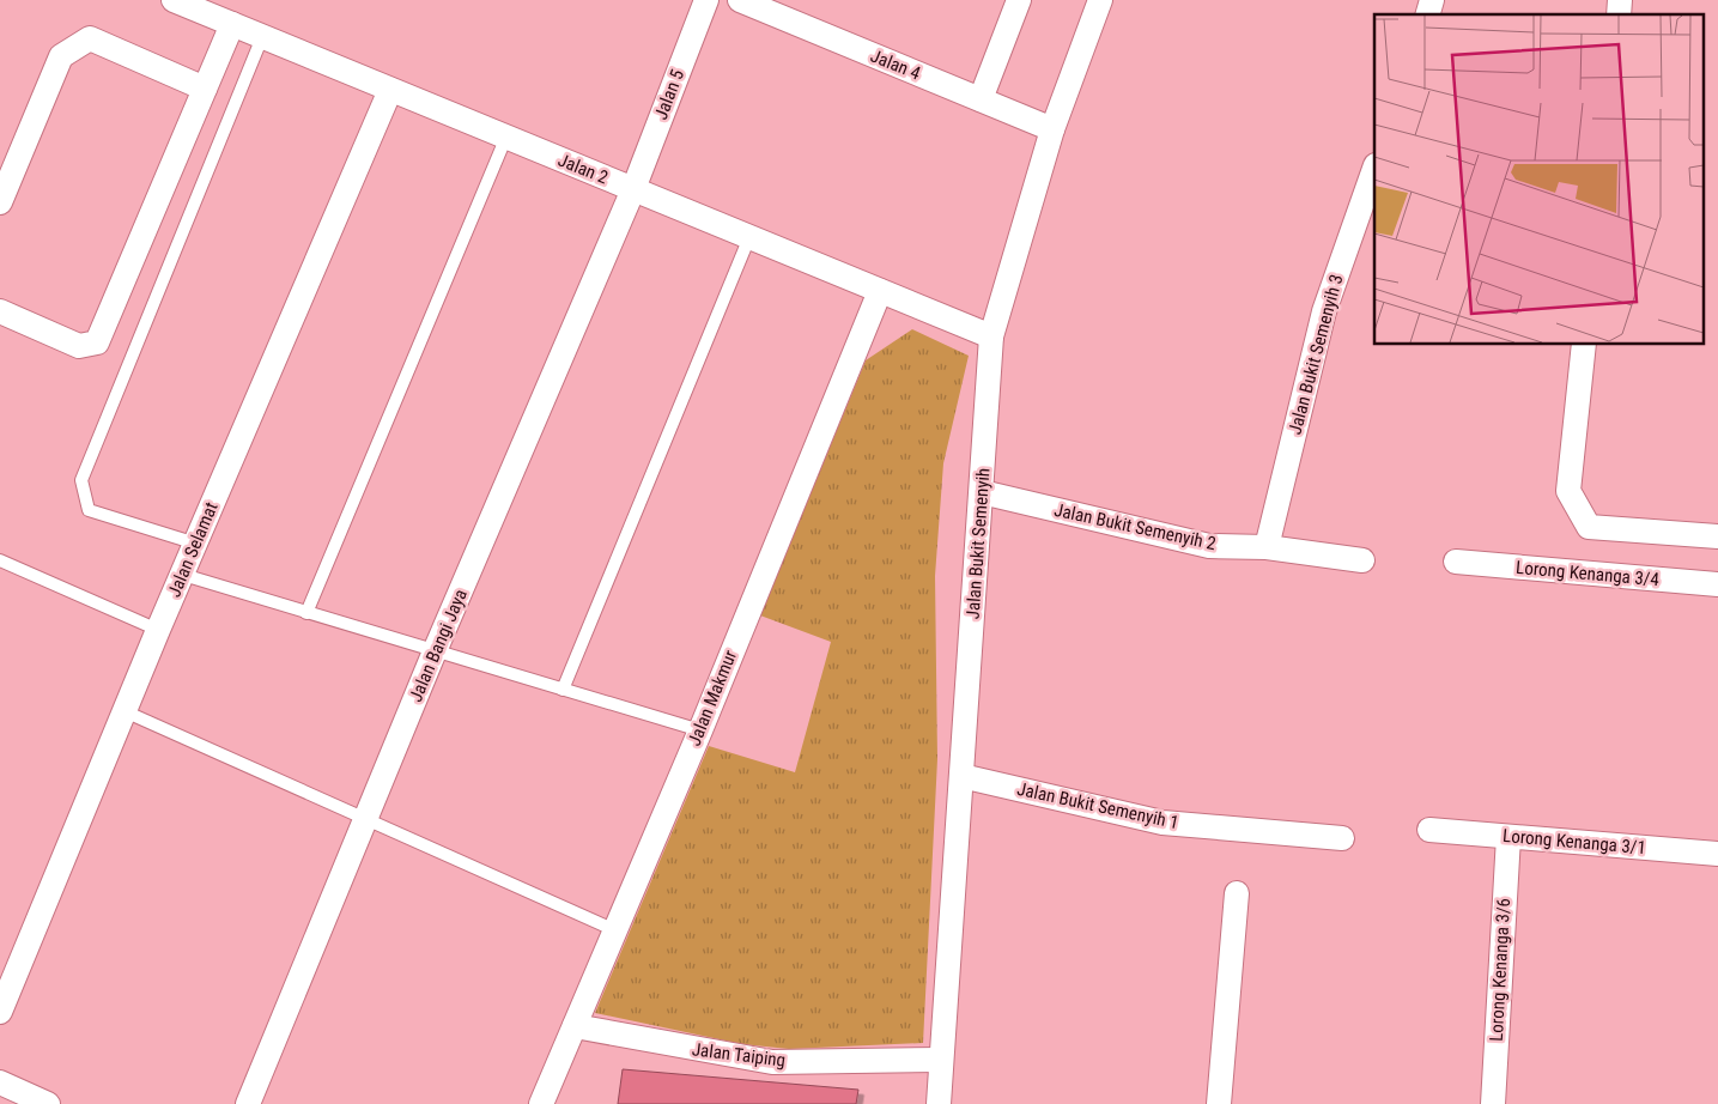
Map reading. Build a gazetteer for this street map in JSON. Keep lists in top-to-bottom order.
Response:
{
  "streets": {
    "street": [
      "Jalan 4",
      "Jalan 5",
      "Jalan 2",
      "Jalan Bukit Semenyih 3",
      "Jalan Bukit Semenyih 2",
      "Jalan Bukit Semenyih",
      "Jalan Selamat",
      "Lorong Kenanga 3/4",
      "Jalan Bangi Jaya",
      "Jalan Makmur",
      "Jalan Bukit Semenyih 1",
      "Lorong Kenanga 3/1",
      "Lorong Kenanga 3/6",
      "Jalan Taiping"
    ]
  },
  "crossings": [
    ["Jalan 4", "Jalan Bukit Semenyih"],
    ["Jalan 5", "Jalan 2"],
    ["Jalan 5", "Jalan Bangi Jaya"],
    ["Jalan 2", "Jalan Bukit Semenyih"],
    ["Jalan 2", "Jalan Selamat"],
    ["Jalan 2", "Jalan Bangi Jaya"],
    ["Jalan 2", "Jalan Makmur"],
    ["Jalan Bukit Semenyih 3", "Jalan Bukit Semenyih 2"],
    ["Jalan Bukit Semenyih 2", "Jalan Bukit Semenyih"],
    ["Jalan Bukit Semenyih", "Jalan Bukit Semenyih 1"],
    ["Jalan Bukit Semenyih", "Jalan Taiping"],
    ["Jalan Makmur", "Jalan Taiping"],
    ["Lorong Kenanga 3/1", "Lorong Kenanga 3/6"]
  ]
}
